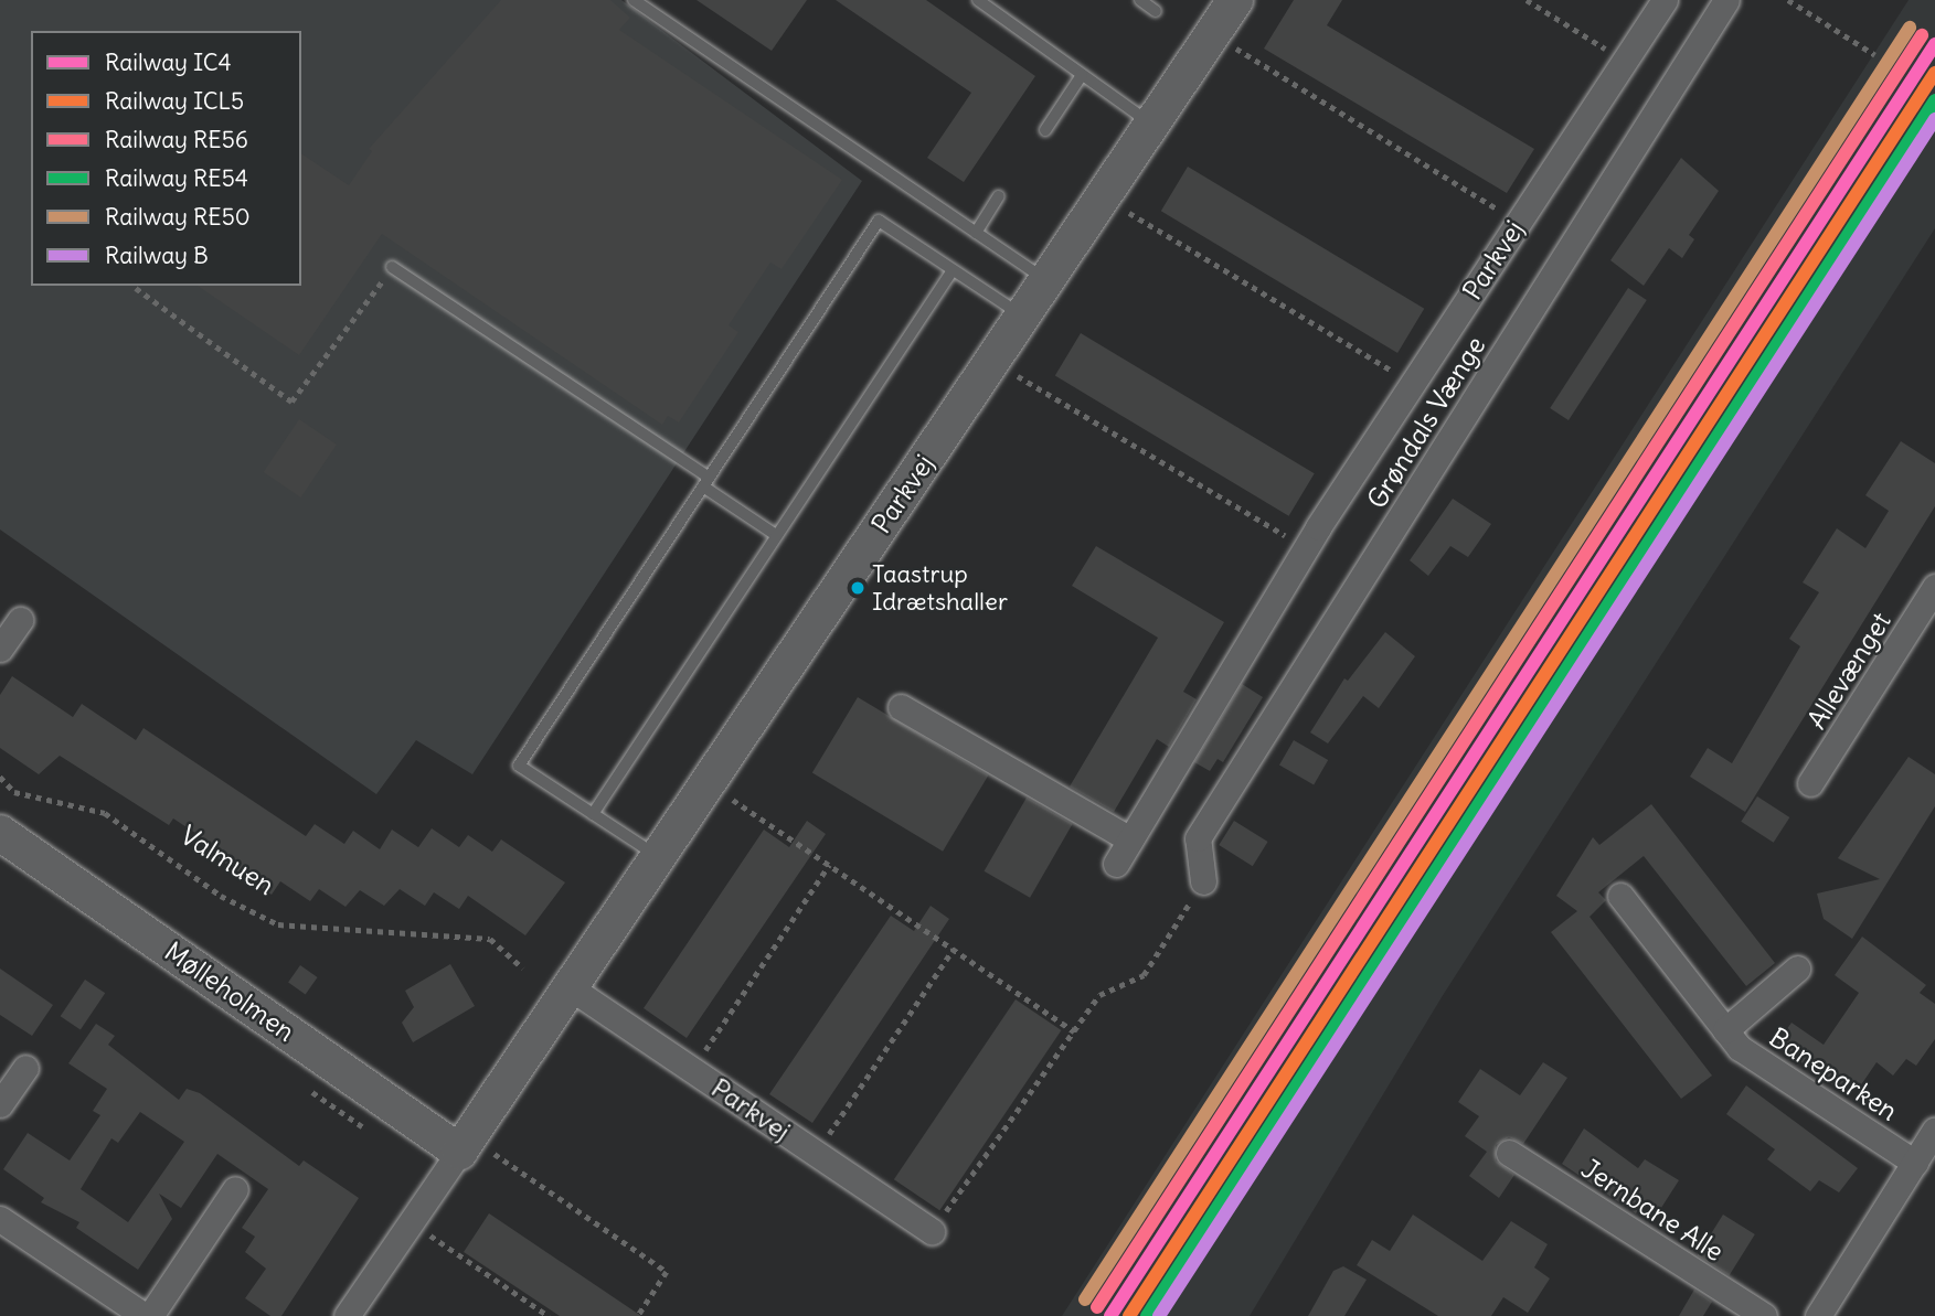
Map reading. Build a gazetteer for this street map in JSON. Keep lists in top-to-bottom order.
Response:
{
  "streets": {
    "street": [
      "Parkvej",
      "Grøndals Vænge",
      "Allevænget",
      "Mølleholmen",
      "Baneparken",
      "Jernbane Alle"
    ],
    "path": ["Valmuen"]
  },
  "crossings": [
    ["Parkvej", "Mølleholmen"]
  ],
  "places": ["Taastrup Idrætshaller"],
  "lines": [
    "rail line RE50",
    "rail line RE56",
    "rail line IC4",
    "rail line ICL5",
    "rail line RE54",
    "rail line B"
  ],
  "legend": [
    "Railway IC4",
    "Railway ICL5",
    "Railway RE56",
    "Railway RE54",
    "Railway RE50",
    "Railway B"
  ]
}
